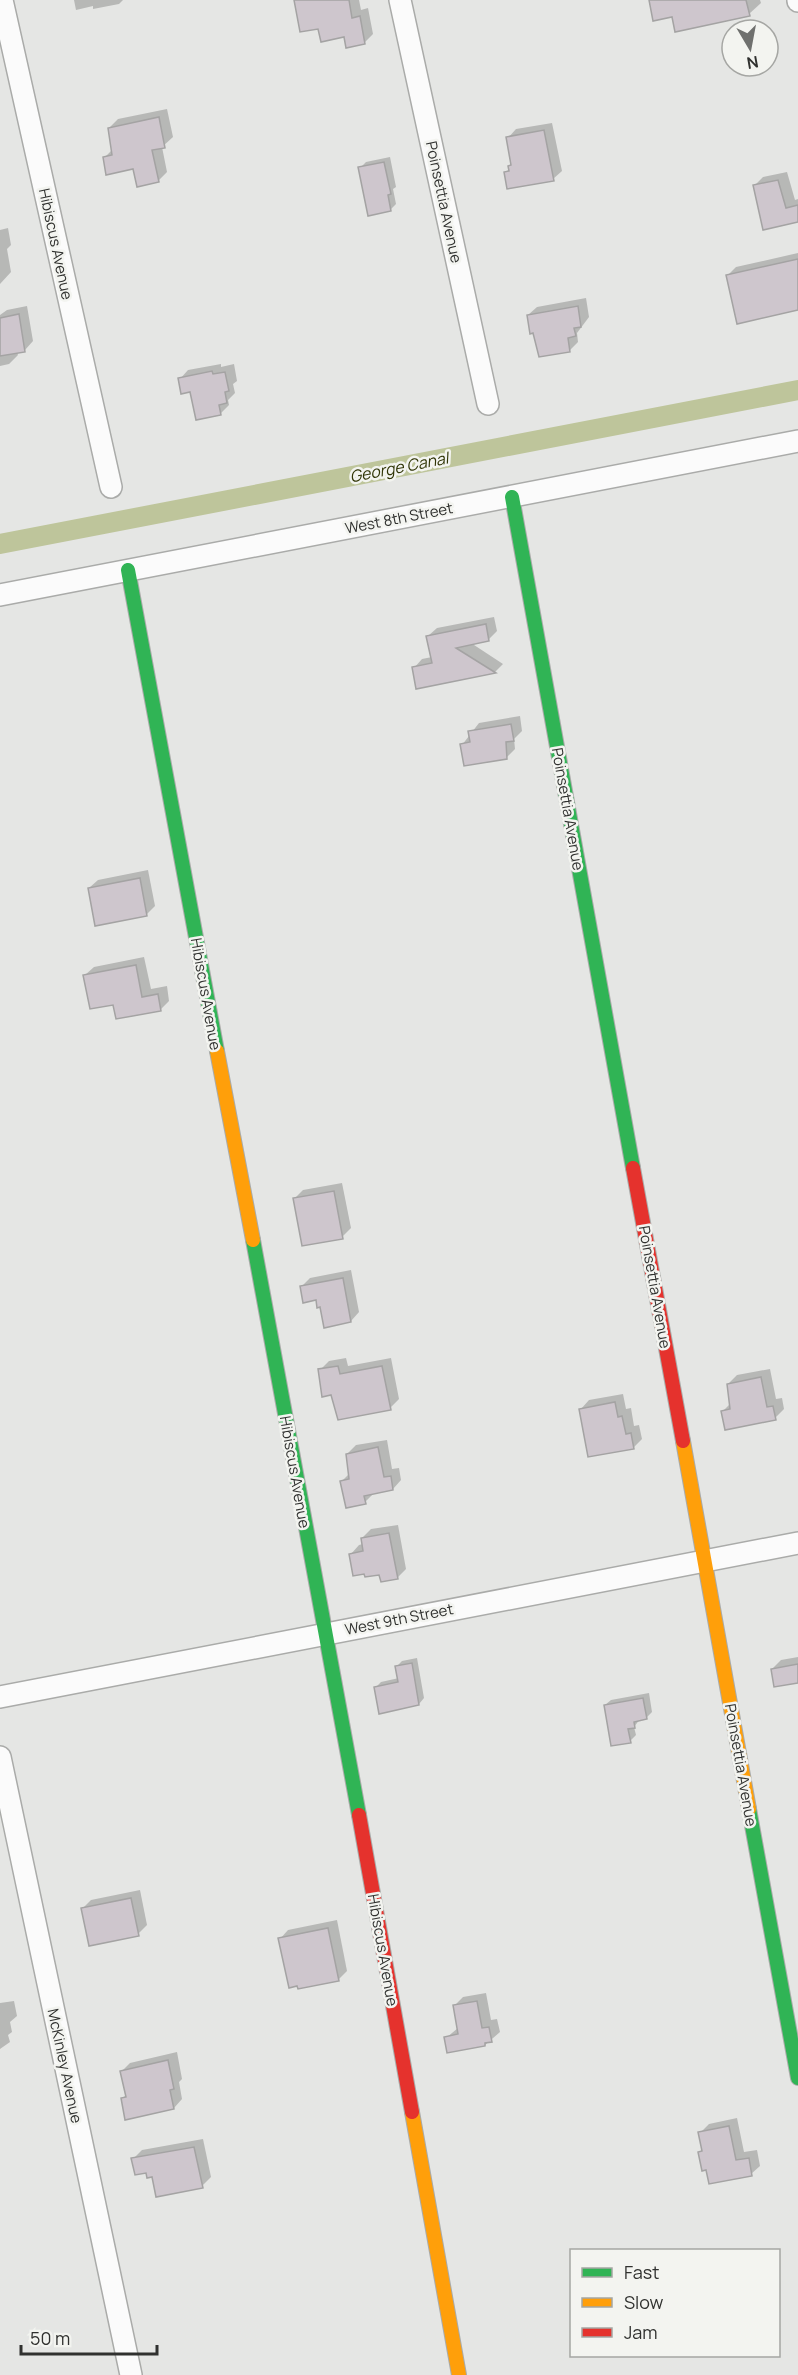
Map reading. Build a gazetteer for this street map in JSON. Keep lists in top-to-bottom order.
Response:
{
  "streets": {
    "street": [
      "Poinsettia Avenue",
      "Hibiscus Avenue",
      "West 8th Street",
      "West 9th Street",
      "McKinley Avenue"
    ]
  },
  "crossings": [
    ["Poinsettia Avenue", "West 8th Street"],
    ["Poinsettia Avenue", "West 9th Street"],
    ["Hibiscus Avenue", "West 8th Street"],
    ["Hibiscus Avenue", "West 9th Street"]
  ],
  "water": ["George Canal"],
  "legend": ["Fast", "Slow", "Jam"],
  "scale_bar": "50 m",
  "north": "bottom"
}
